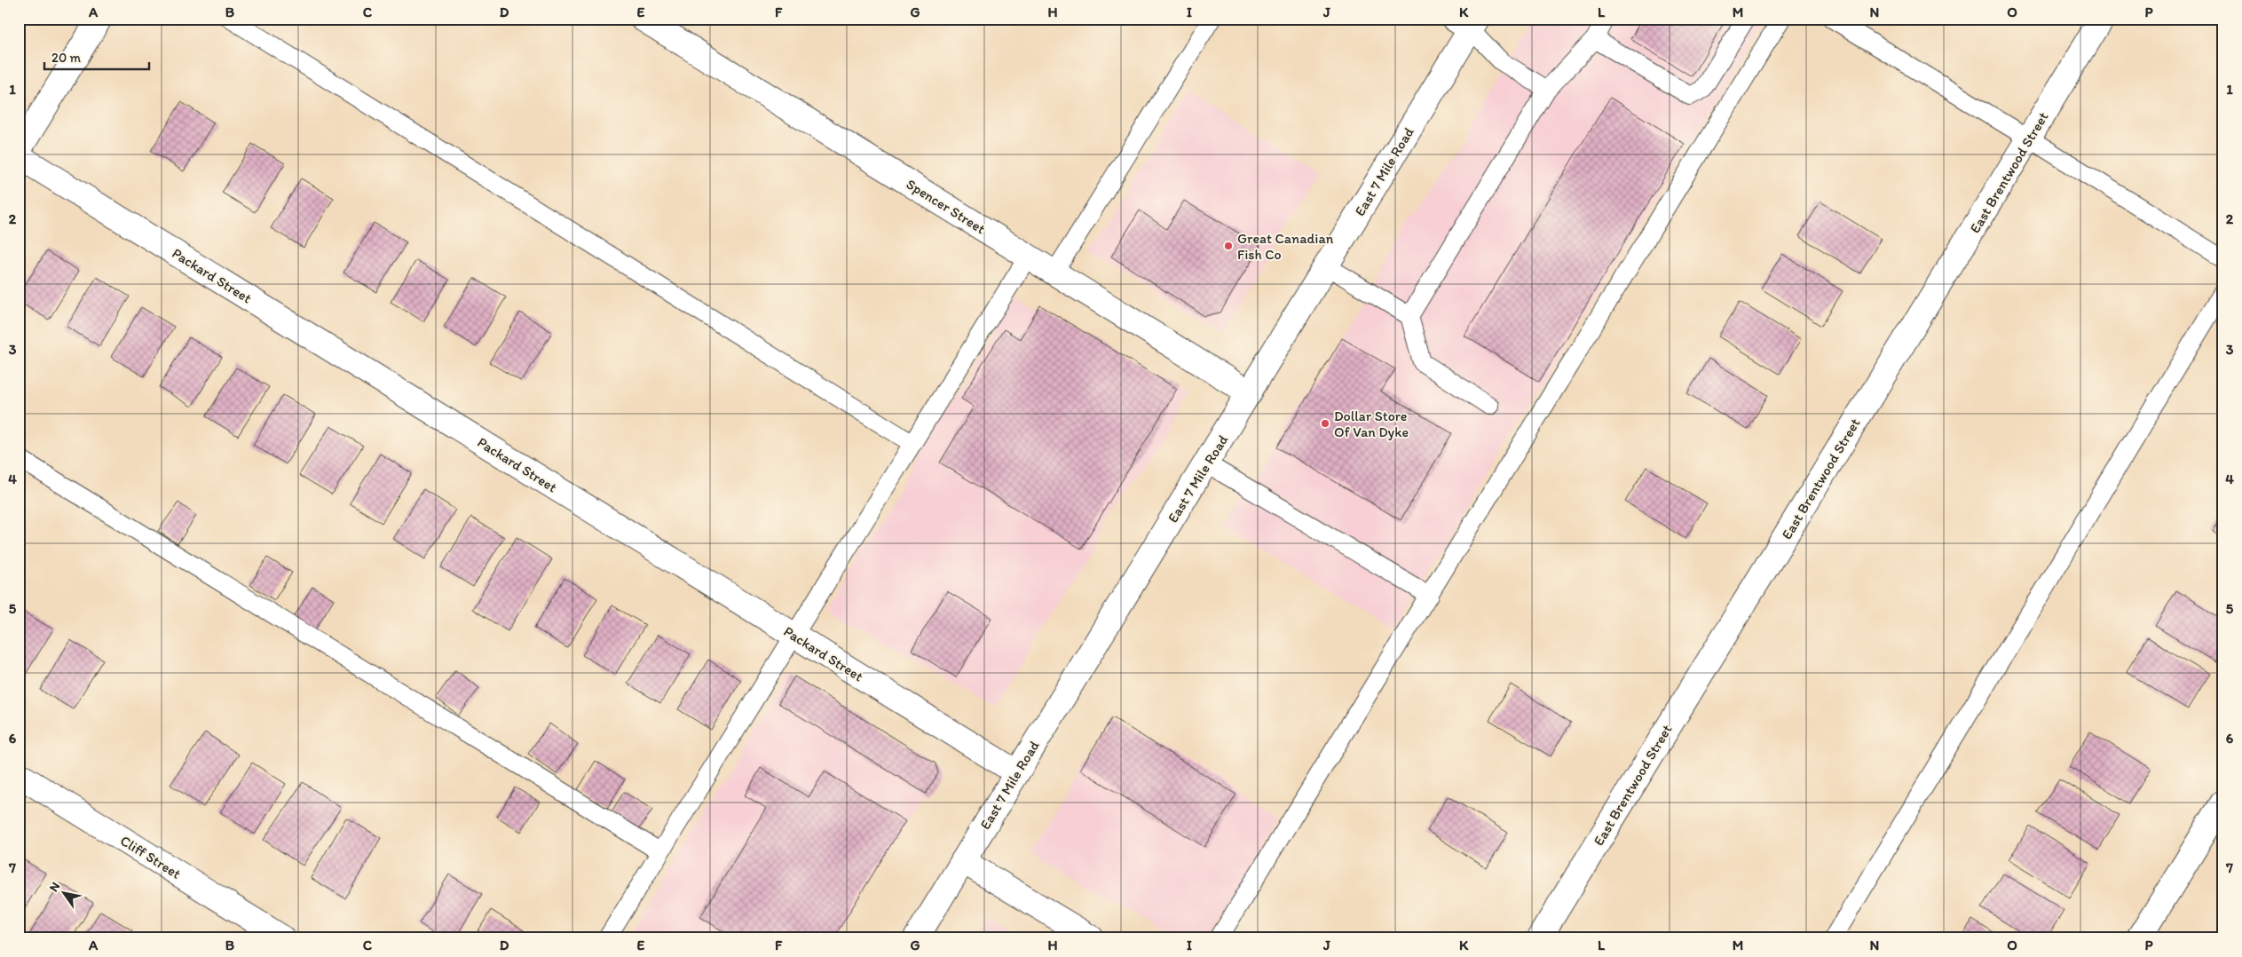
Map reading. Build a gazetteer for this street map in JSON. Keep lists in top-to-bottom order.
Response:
{
  "streets": {
    "street": [
      "East 7 Mile Road",
      "East Brentwood Street",
      "Spencer Street",
      "Packard Street",
      "Cliff Street"
    ]
  },
  "crossings": [
    ["East 7 Mile Road", "Spencer Street"],
    ["East 7 Mile Road", "Packard Street"]
  ],
  "places": ["Great Canadian Fish Co", "Dollar Store Of Van Dyke"],
  "scale_bar": "20 m",
  "north": "top left",
  "grid": {
    "columns": [
      "A",
      "B",
      "C",
      "D",
      "E",
      "F",
      "G",
      "H",
      "I",
      "J",
      "K",
      "L",
      "M",
      "N",
      "O",
      "P"
    ],
    "rows": [
      "1",
      "2",
      "3",
      "4",
      "5",
      "6",
      "7"
    ]
  }
}
